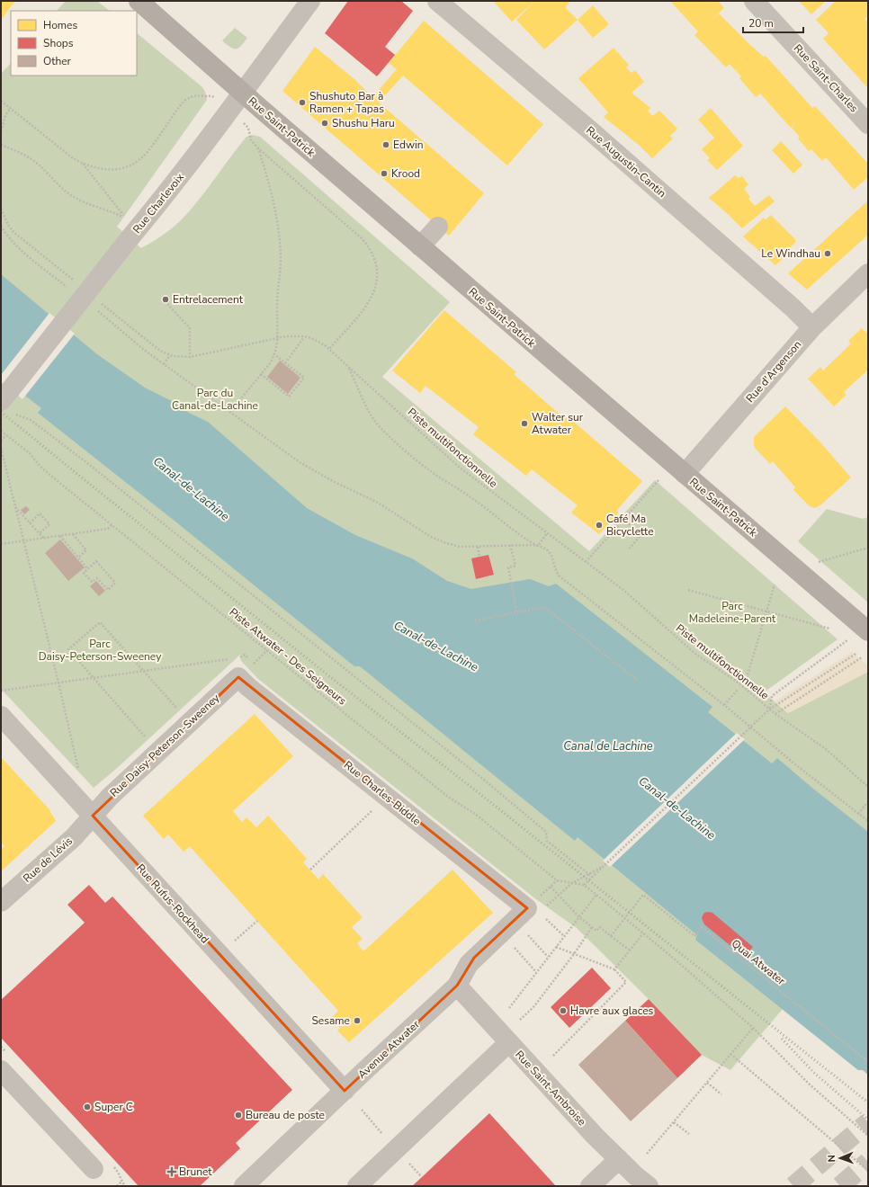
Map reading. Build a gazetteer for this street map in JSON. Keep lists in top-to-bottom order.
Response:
{
  "streets": {
    "main road": ["Rue Saint-Patrick"],
    "street": [
      "Rue Saint-Charles",
      "Rue Augustin-Cantin",
      "Rue Charlevoix",
      "Rue d'Argenson",
      "Rue Daisy-Peterson-Sweeney",
      "Rue Charles-Biddle",
      "Rue de Lévis",
      "Rue Rufus-Rockhead",
      "Avenue Atwater",
      "Rue Saint-Ambroise"
    ],
    "path": ["Piste multifonctionnelle", "Piste Atwater - Des Seigneurs", "Quai Atwater"]
  },
  "crossings": [
    ["Rue Saint-Patrick", "Rue Charlevoix"],
    ["Rue Saint-Patrick", "Rue d'Argenson"],
    ["Rue Augustin-Cantin", "Rue d'Argenson"],
    ["Rue Daisy-Peterson-Sweeney", "Rue Charles-Biddle"],
    ["Rue Daisy-Peterson-Sweeney", "Rue de Lévis"],
    ["Rue Daisy-Peterson-Sweeney", "Rue Rufus-Rockhead"],
    ["Rue Charles-Biddle", "Avenue Atwater"],
    ["Rue de Lévis", "Rue Rufus-Rockhead"],
    ["Rue Rufus-Rockhead", "Avenue Atwater"],
    ["Avenue Atwater", "Rue Saint-Ambroise"]
  ],
  "water": ["Canal-de-Lachine", "Canal de Lachine"],
  "parks": ["Parc du Canal-de-Lachine", "Parc Madeleine-Parent", "Parc Daisy-Peterson-Sweeney"],
  "places": {
    "other": [
      "Shushuto Bar à Ramen + Tapas",
      "Shushu Haru",
      "Edwin",
      "Krood",
      "Le Windhau",
      "Entrelacement",
      "Walter sur Atwater",
      "Café Ma Bicyclette",
      "Havre aux glaces",
      "Sesame",
      "Super C",
      "Bureau de poste"
    ],
    "health": ["Brunet"]
  },
  "legend": ["Homes", "Shops", "Other"],
  "scale_bar": "20 m",
  "north": "left"
}
